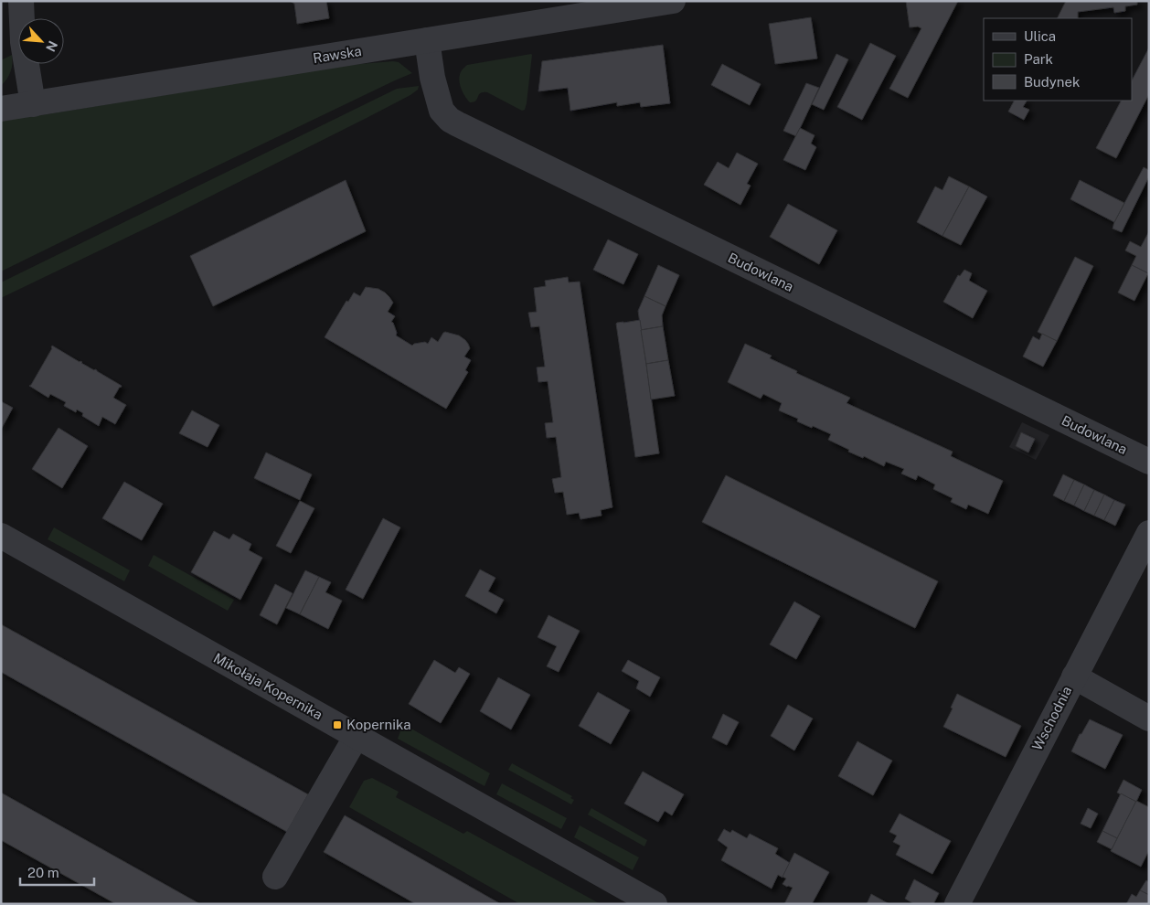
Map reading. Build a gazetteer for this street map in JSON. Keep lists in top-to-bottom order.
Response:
{
  "streets": {
    "street": [
      "Rawska",
      "Budowlana",
      "Mikołaja Kopernika",
      "Wschodnia"
    ]
  },
  "crossings": [
    ["Rawska", "Budowlana"]
  ],
  "places": {
    "transit": ["Kopernika"]
  },
  "legend": ["Ulica", "Park", "Budynek"],
  "scale_bar": "20 m",
  "north": "bottom right"
}
